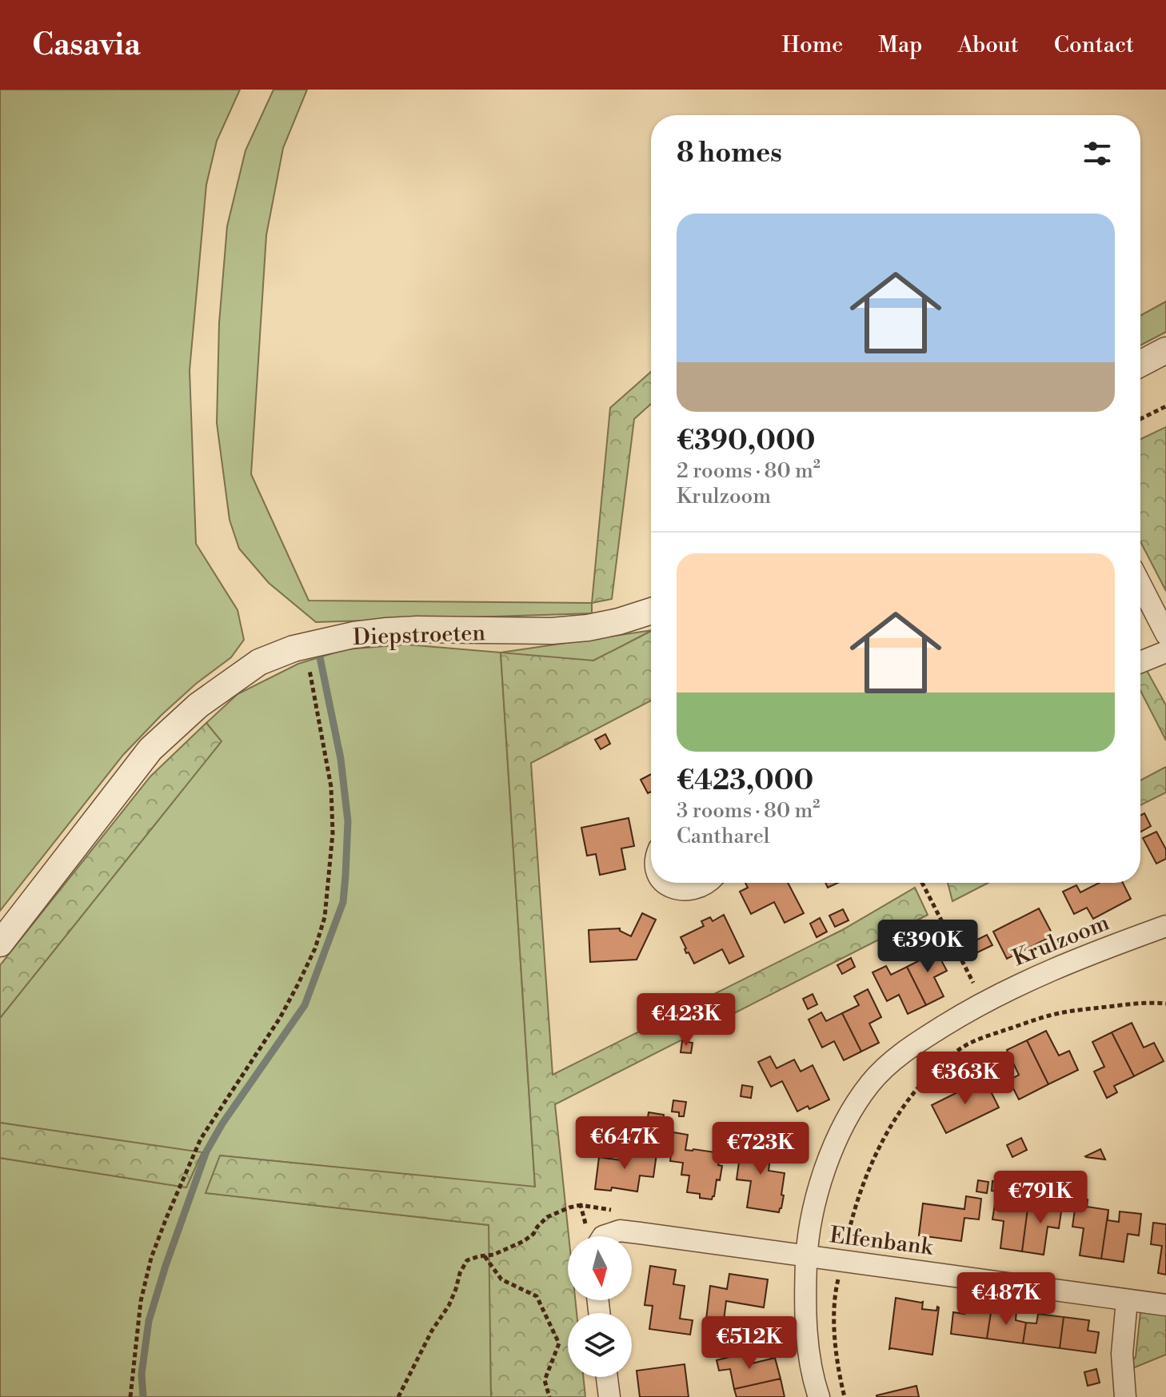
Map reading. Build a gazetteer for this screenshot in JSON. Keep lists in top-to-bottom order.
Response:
{
  "streets": {
    "street": ["Diepstroeten", "Krulzoom", "Elfenbank"]
  },
  "crossings": [
    ["Krulzoom", "Elfenbank"]
  ],
  "north": "bottom",
  "page": {
    "header": "Casavia",
    "nav": [
      "Home",
      "Map",
      "About",
      "Contact"
    ],
    "heading": "8 homes",
    "list": [
      {
        "name": "€390,000",
        "note": "2 rooms · 80 m² · Krulzoom"
      },
      {
        "name": "€423,000",
        "note": "3 rooms · 80 m² · Cantharel"
      }
    ],
    "price": [
      "€390K",
      "€423K",
      "€363K",
      "€647K",
      "€723K",
      "€791K",
      "€487K",
      "€512K"
    ]
  }
}
